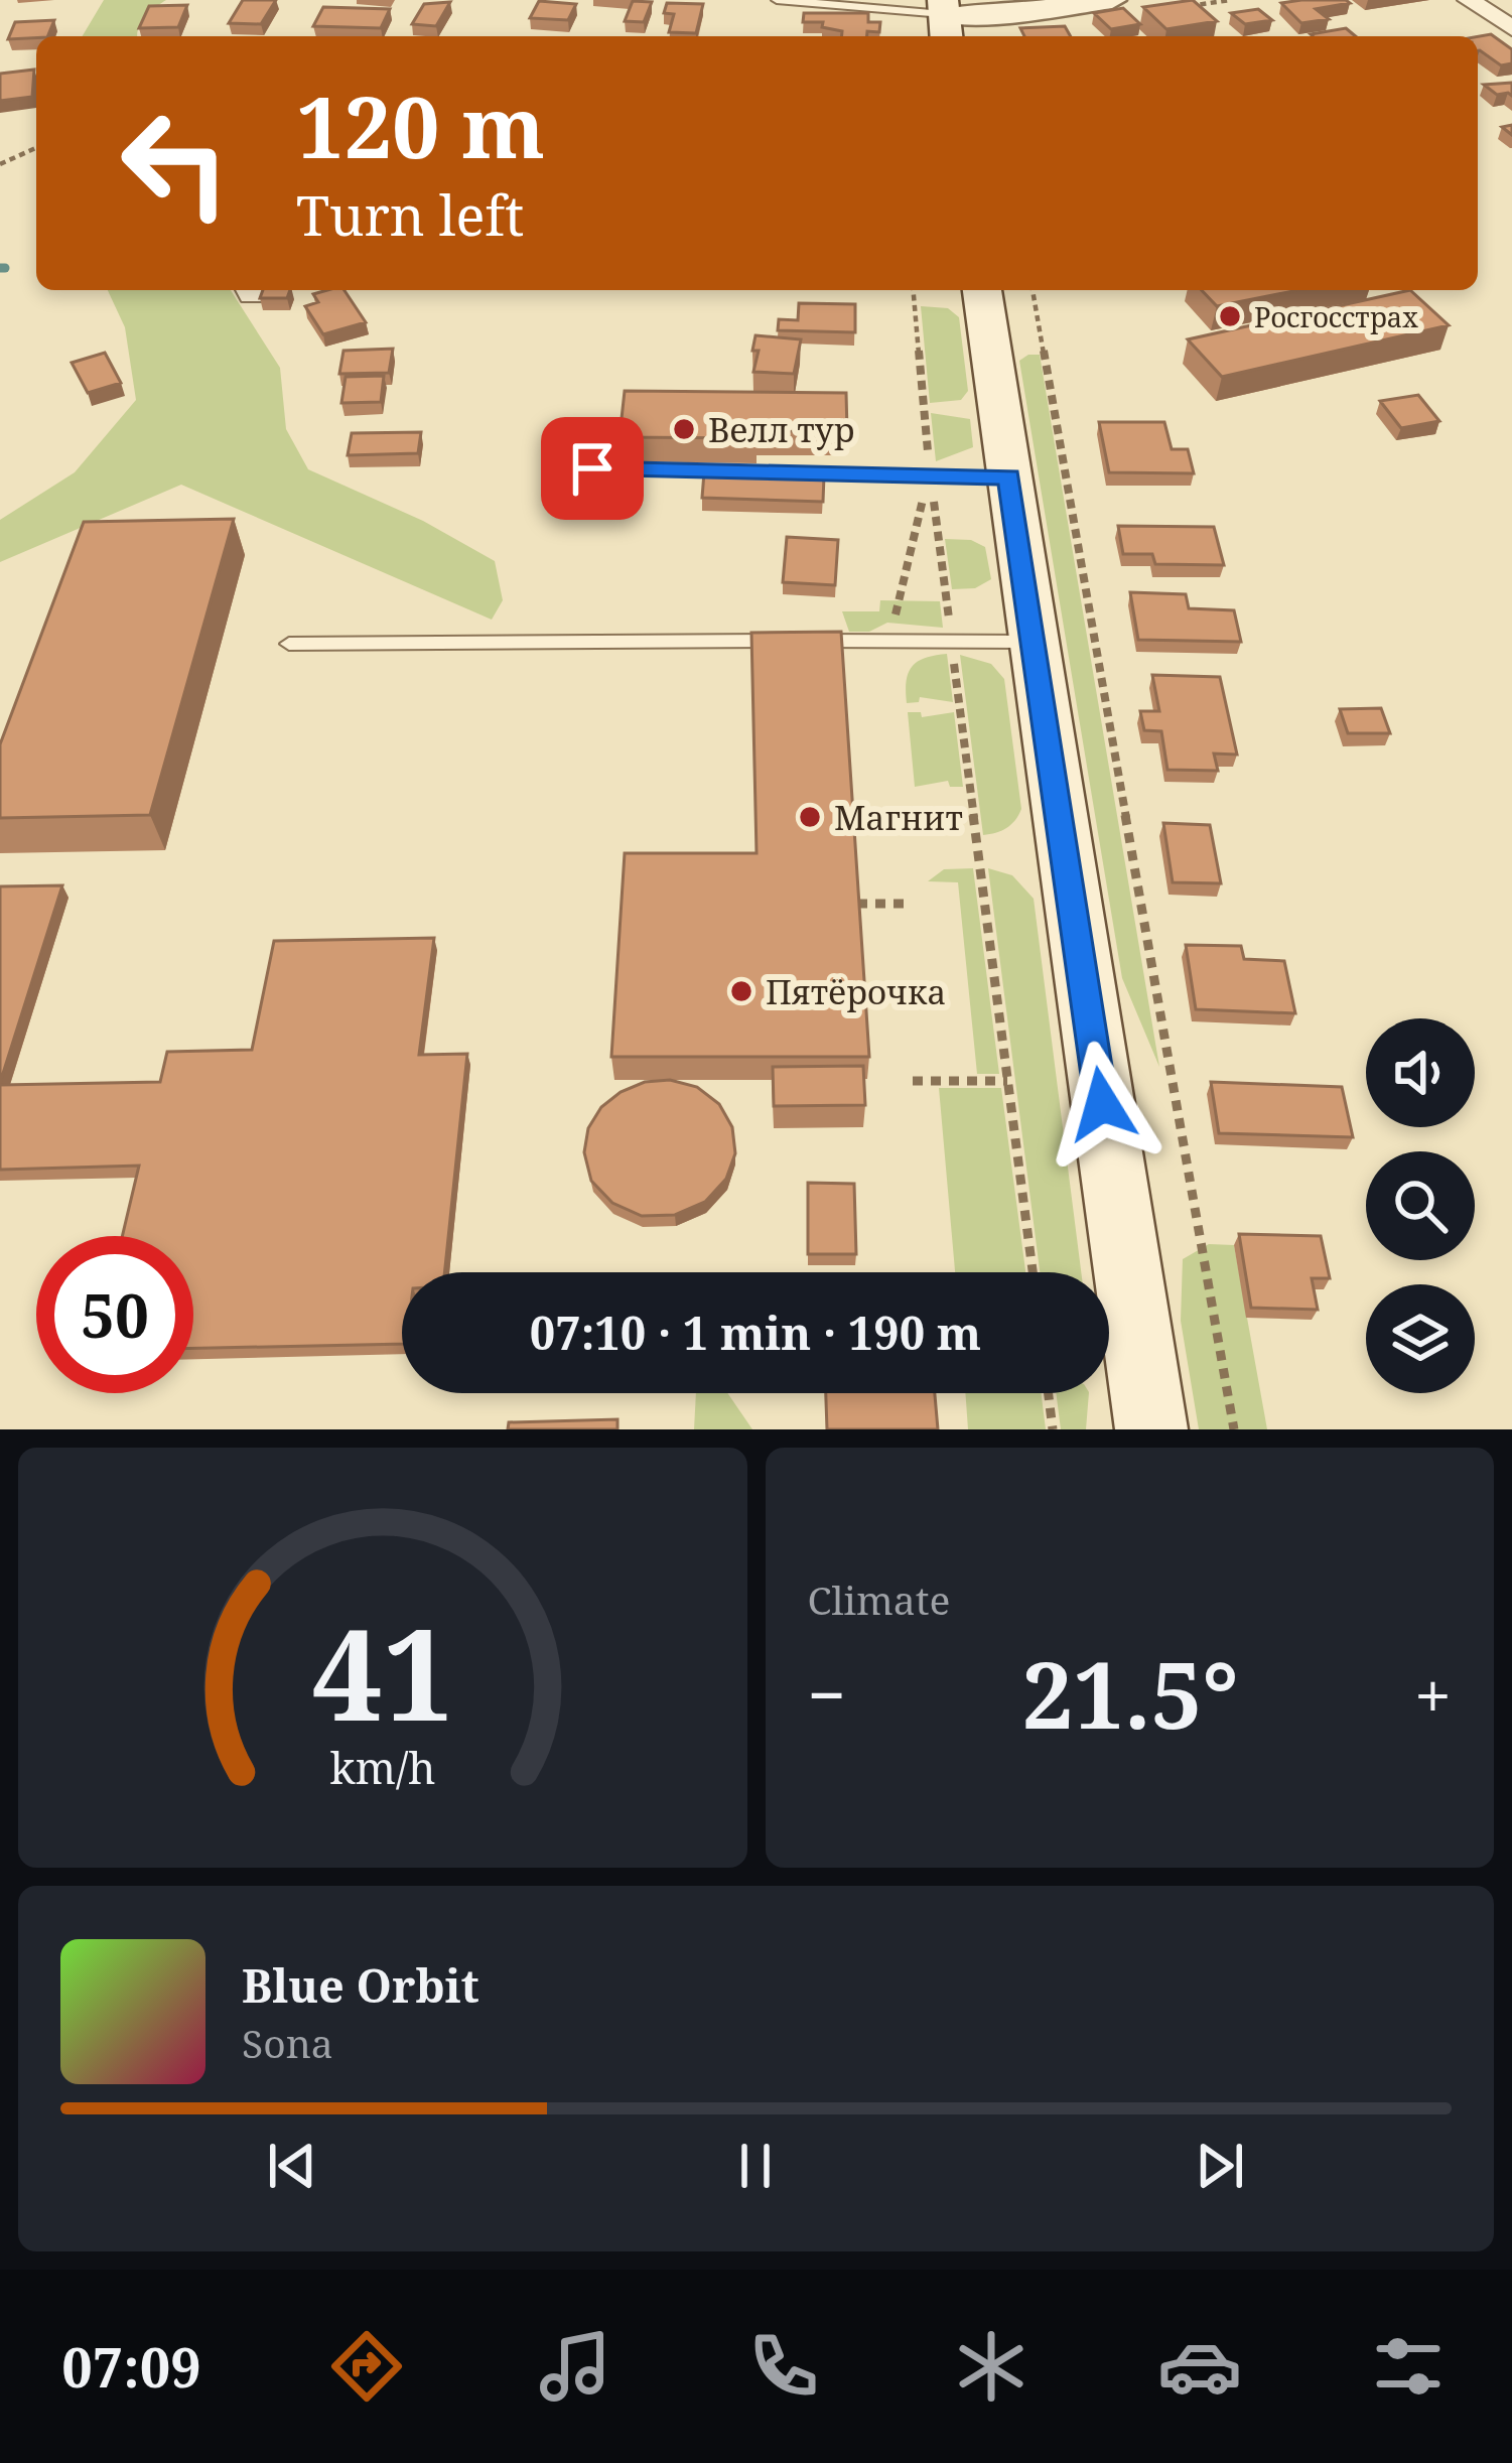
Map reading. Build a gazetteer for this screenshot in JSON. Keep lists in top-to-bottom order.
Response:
{
  "places": [
    "Росгосстрах",
    "Велл тур",
    "Магнит",
    "Пятёрочка"
  ],
  "page": {
    "turn": ["120 m", "Turn left"],
    "limit": "50",
    "trip": "07:10 · 1 min · 190 m",
    "tile": "Climate",
    "heat": ["−", "21.5°", "+"],
    "song": ["Blue Orbit", "Sona"],
    "tabs": "07:09",
    "gauge": ["41", "km/h"]
  }
}
